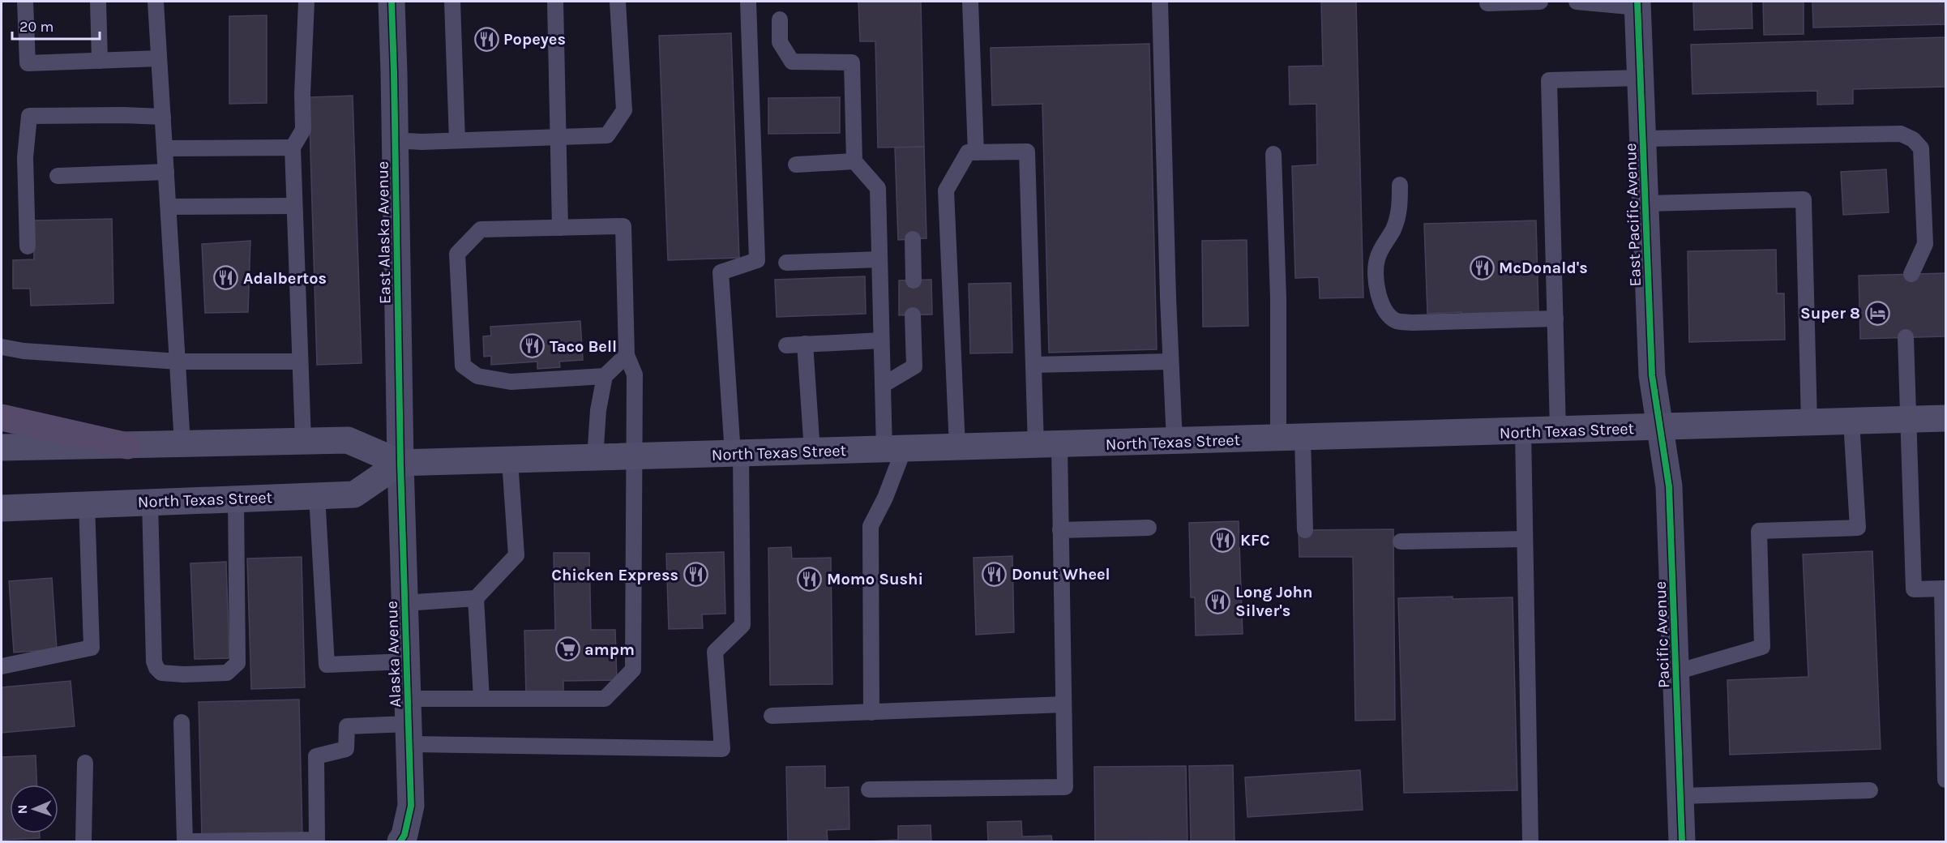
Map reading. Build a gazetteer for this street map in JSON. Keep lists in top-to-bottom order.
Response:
{
  "streets": {
    "main road": ["North Texas Street"],
    "street": [
      "East Pacific Avenue",
      "East Alaska Avenue",
      "Pacific Avenue",
      "Alaska Avenue"
    ]
  },
  "crossings": [
    ["East Pacific Avenue", "North Texas Street"],
    ["East Pacific Avenue", "Pacific Avenue"],
    ["East Alaska Avenue", "North Texas Street"],
    ["East Alaska Avenue", "Alaska Avenue"],
    ["North Texas Street", "Pacific Avenue"],
    ["North Texas Street", "Alaska Avenue"]
  ],
  "places": {
    "restaurant": [
      "Popeyes",
      "McDonald's",
      "Adalbertos",
      "Taco Bell",
      "KFC",
      "Donut Wheel",
      "Chicken Express",
      "Momo Sushi",
      "Long John Silver's"
    ],
    "hotel": ["Super 8"],
    "supermarket": ["ampm"]
  },
  "scale_bar": "20 m",
  "north": "left"
}
